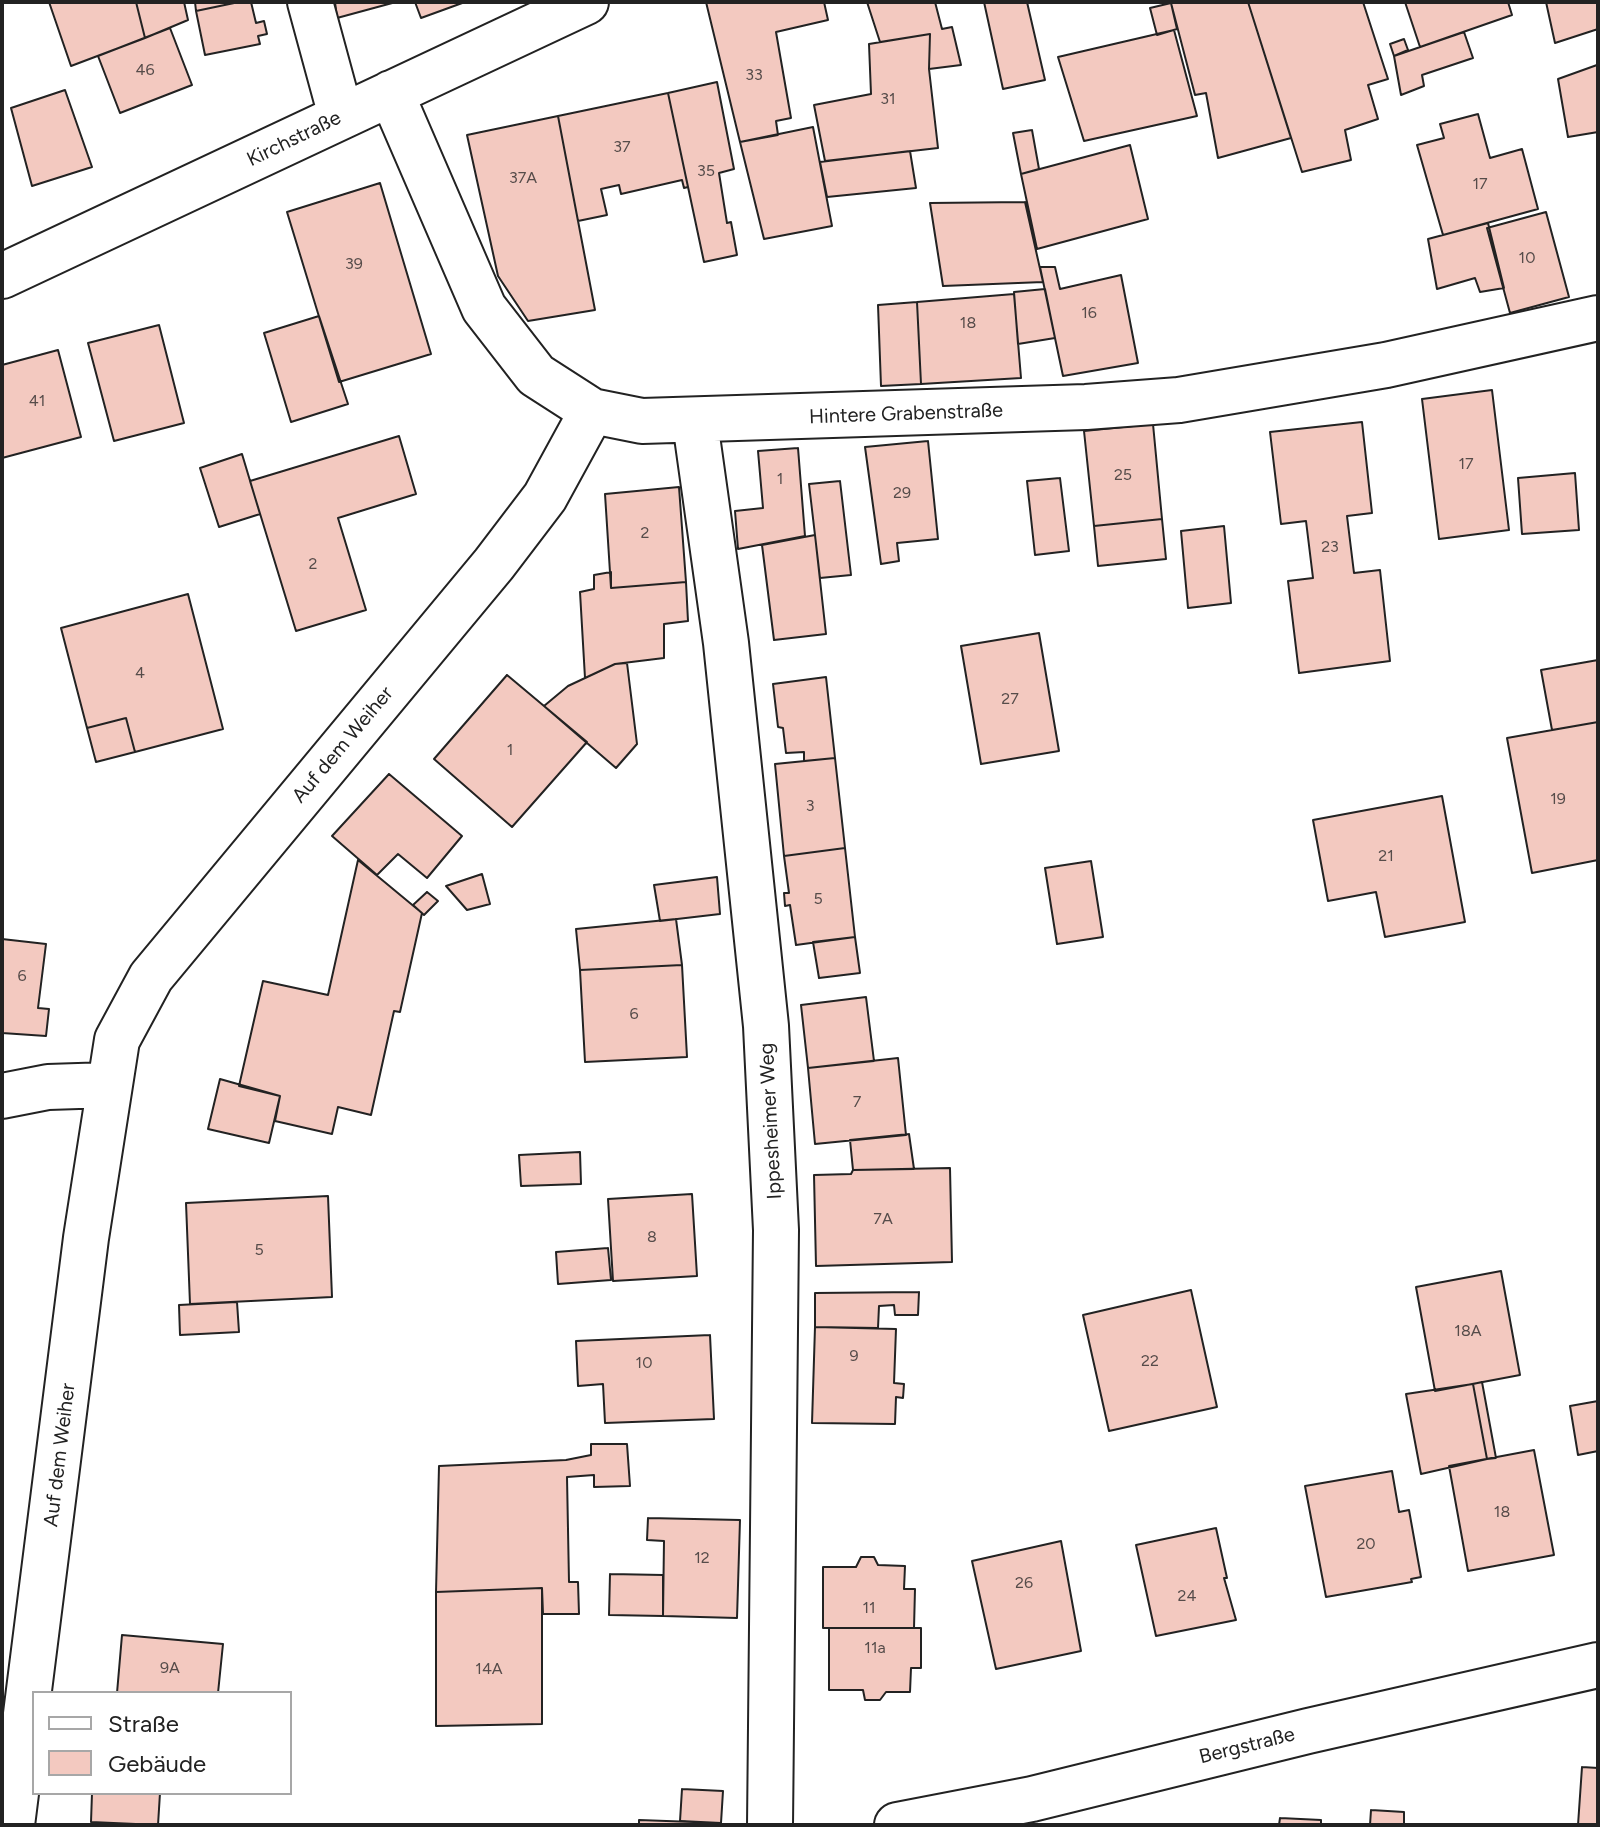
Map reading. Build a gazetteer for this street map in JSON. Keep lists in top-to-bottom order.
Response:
{
  "streets": {
    "street": [
      "Kirchstraße",
      "Hintere Grabenstraße",
      "Auf dem Weiher",
      "Ippesheimer Weg",
      "Bergstraße"
    ]
  },
  "crossings": [
    ["Kirchstraße", "Hintere Grabenstraße"],
    ["Hintere Grabenstraße", "Auf dem Weiher"],
    ["Hintere Grabenstraße", "Ippesheimer Weg"]
  ],
  "house_numbers": [
    "46",
    "33",
    "31",
    "37",
    "35",
    "37A",
    "17",
    "10",
    "39",
    "16",
    "18",
    "41",
    "17",
    "25",
    "1",
    "29",
    "2",
    "23",
    "2",
    "4",
    "27",
    "1",
    "19",
    "3",
    "21",
    "5",
    "6",
    "6",
    "7",
    "7A",
    "8",
    "5",
    "18A",
    "9",
    "22",
    "10",
    "18",
    "20",
    "12",
    "26",
    "24",
    "11",
    "11a",
    "9A",
    "14A"
  ],
  "legend": ["Straße", "Gebäude"]
}
